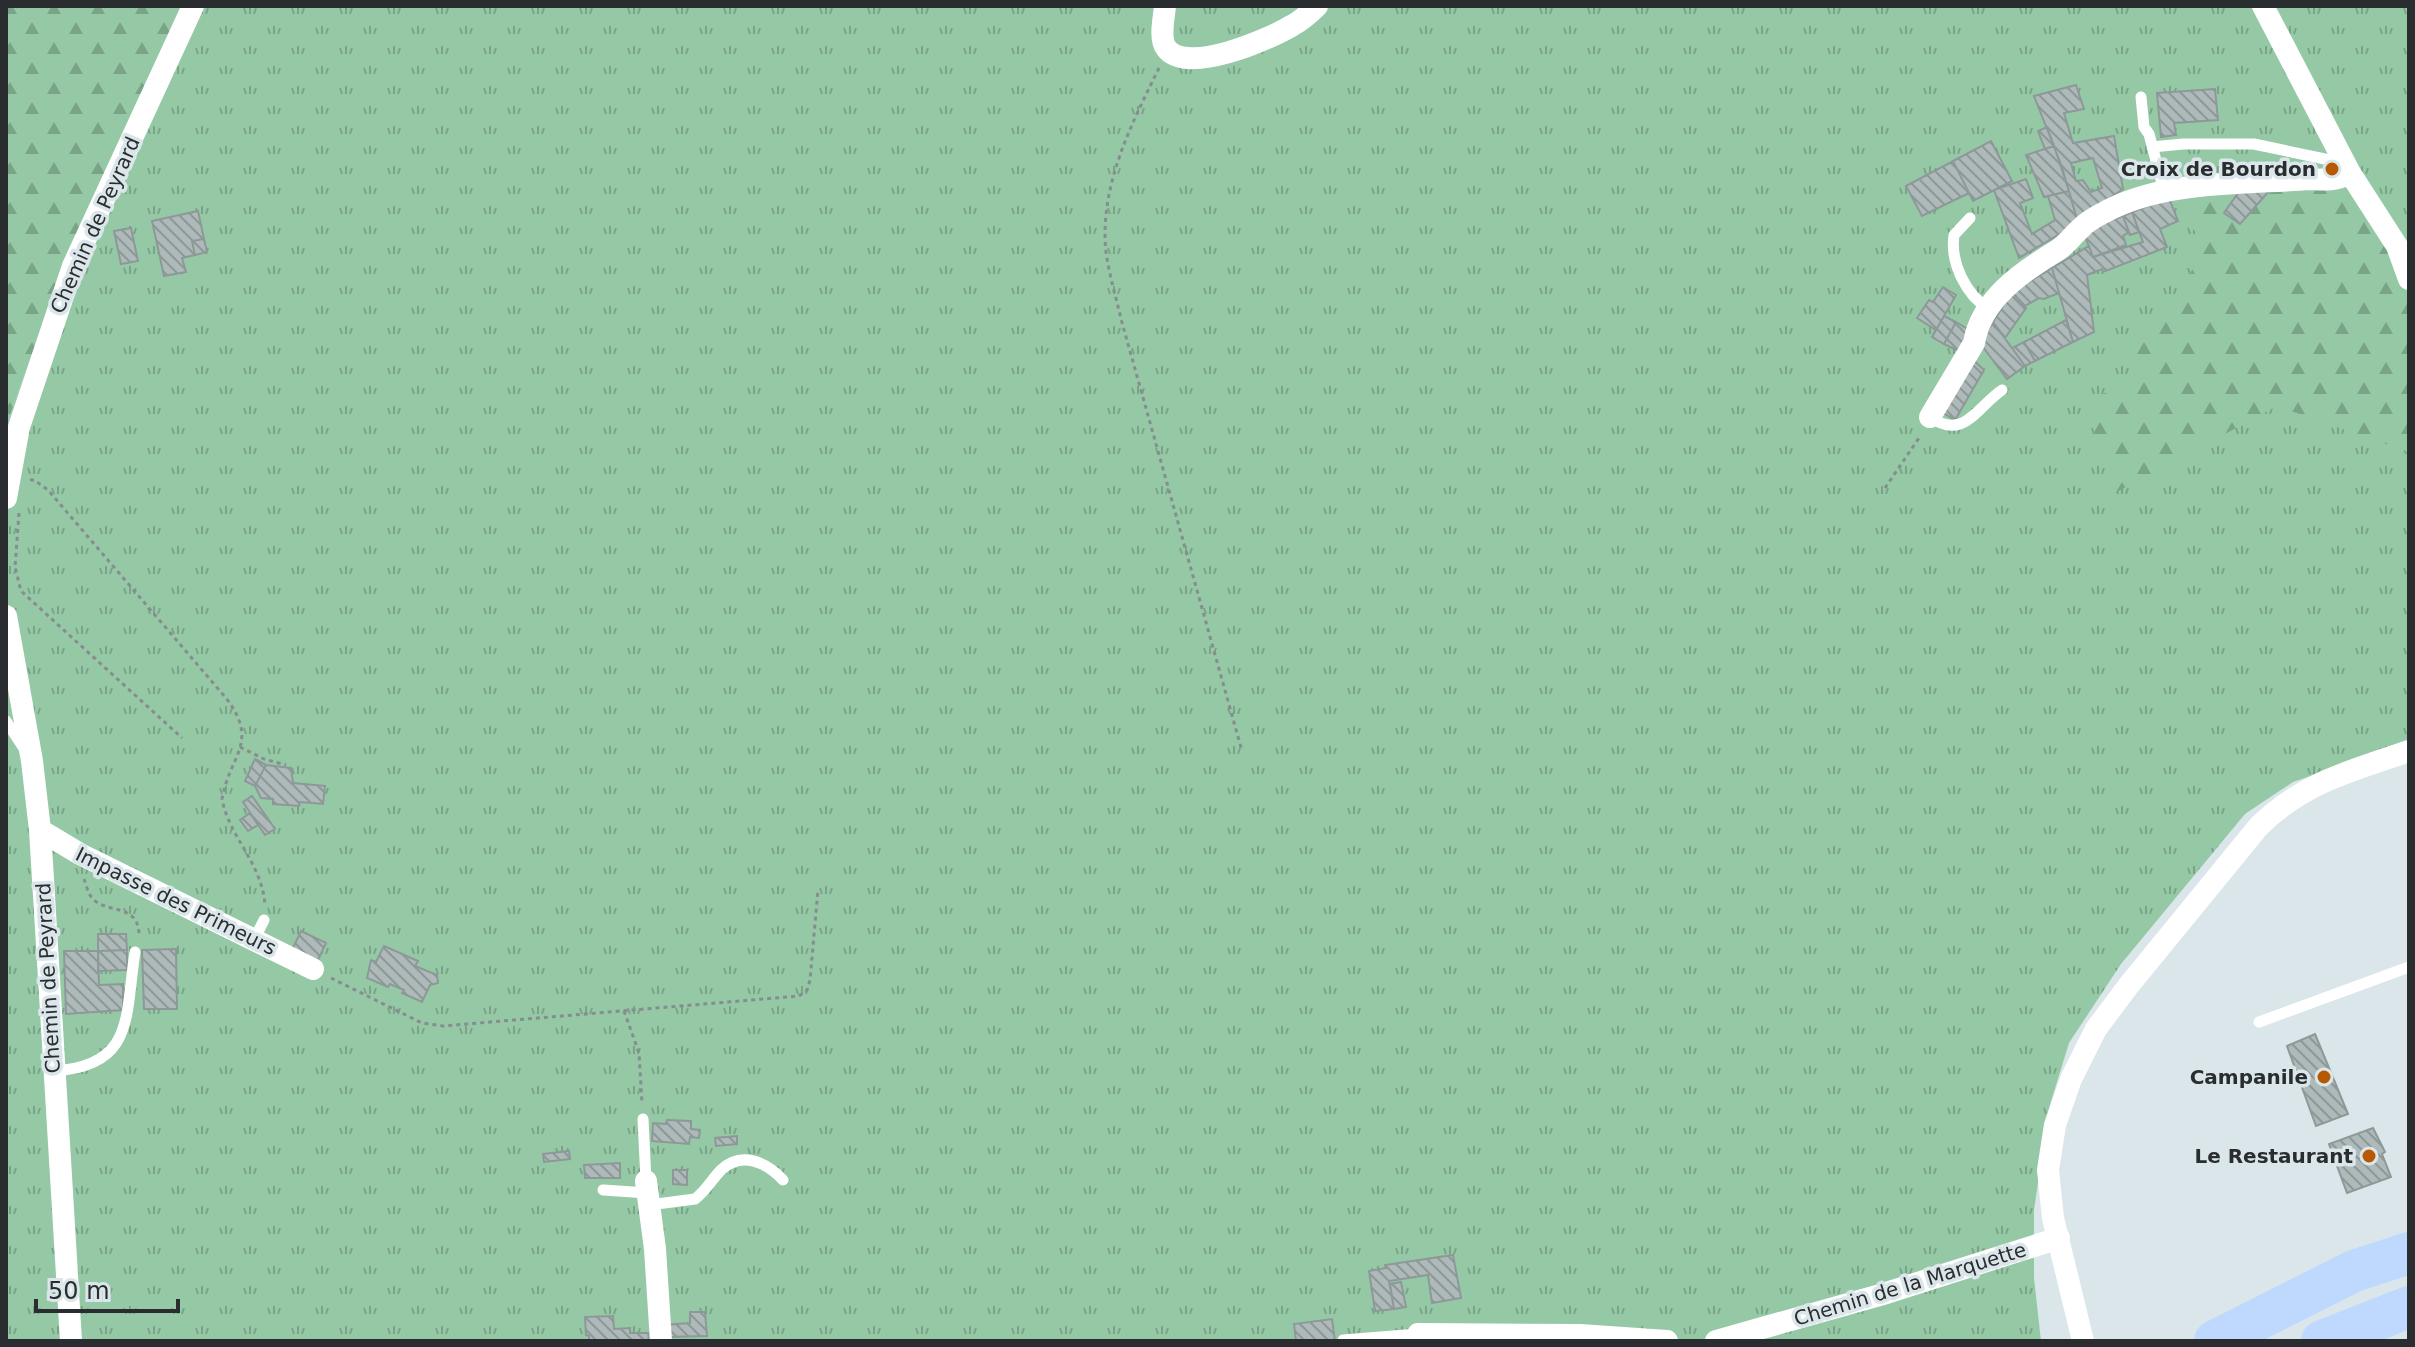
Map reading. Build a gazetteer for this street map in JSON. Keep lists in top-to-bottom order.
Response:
{
  "streets": {
    "street": ["Chemin de Peyrard", "Impasse des Primeurs", "Chemin de la Marquette"]
  },
  "crossings": [
    ["Chemin de Peyrard", "Impasse des Primeurs"]
  ],
  "places": ["Croix de Bourdon", "Campanile", "Le Restaurant"],
  "scale_bar": "50 m"
}
